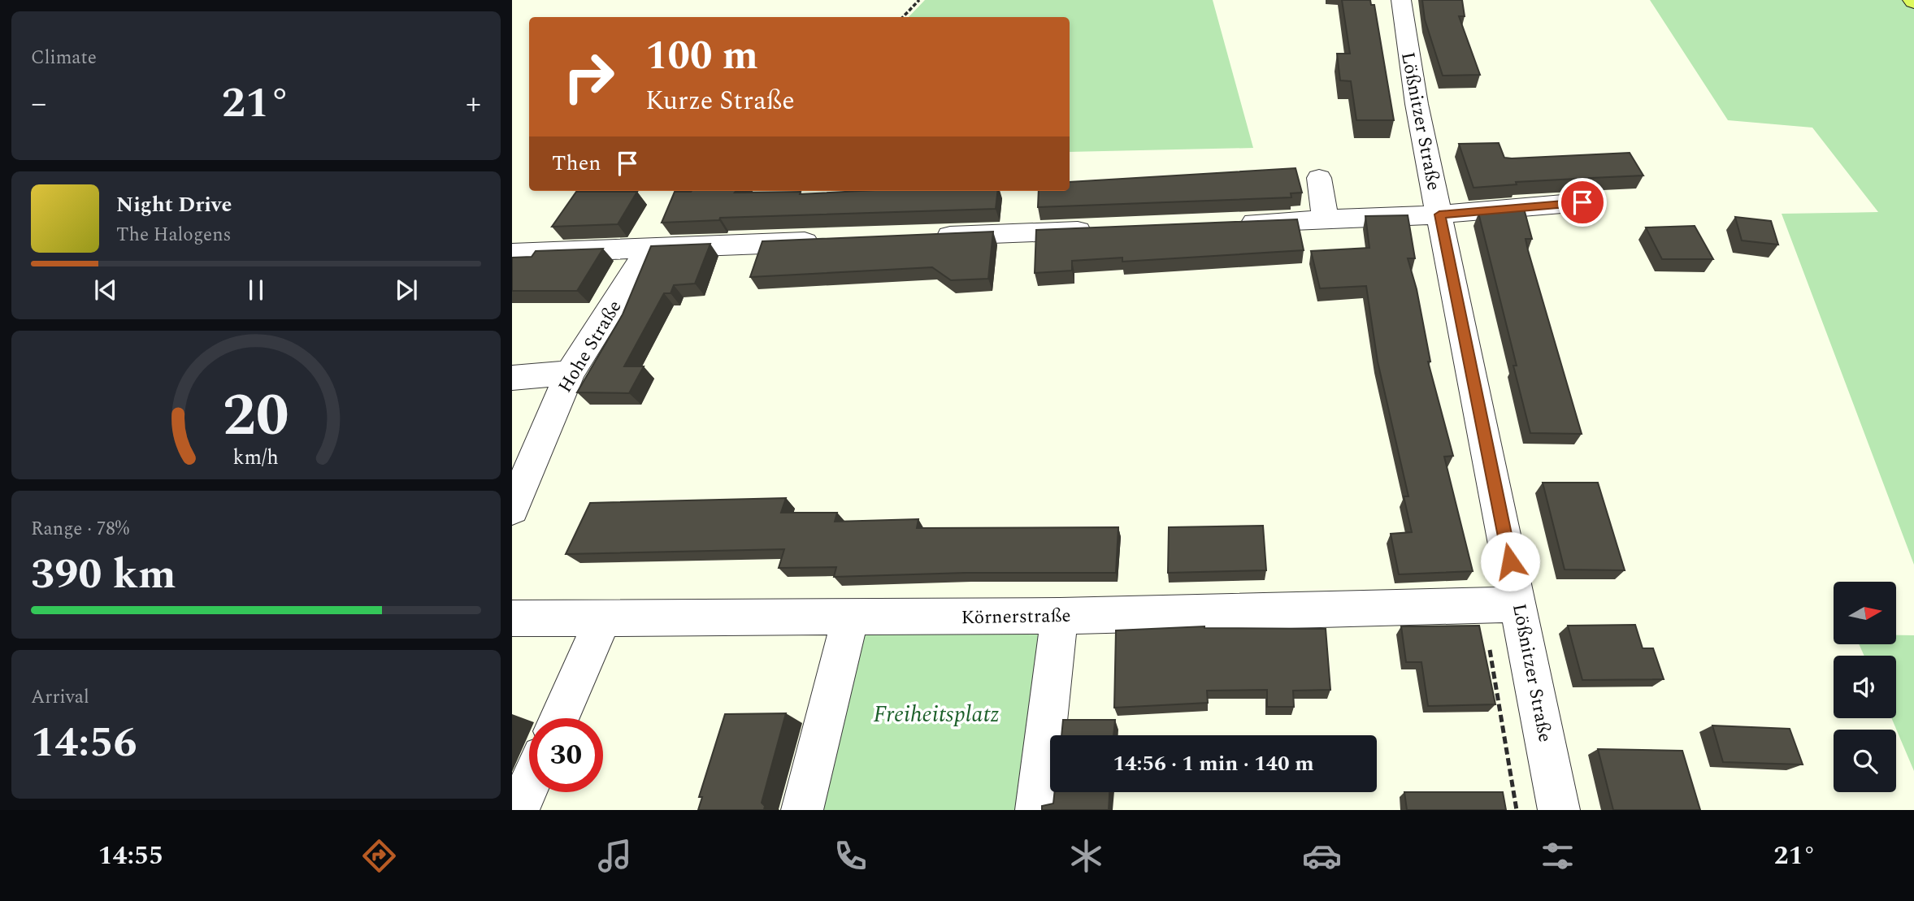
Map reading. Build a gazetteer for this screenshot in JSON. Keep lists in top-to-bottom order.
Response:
{
  "streets": {
    "street": ["Lößnitzer Straße", "Hohe Straße", "Körnerstraße"]
  },
  "crossings": [
    ["Lößnitzer Straße", "Körnerstraße"]
  ],
  "parks": ["Freiheitsplatz"],
  "north": "right",
  "page": {
    "tile": [
      "Climate",
      ["Range · 78%", "390 km"],
      ["Arrival", "14:56"]
    ],
    "turn": ["100 m", "Kurze Straße"],
    "heat": ["−", "21°", "+"],
    "then": "Then",
    "song": ["Night Drive", "The Halogens"],
    "limit": "30",
    "trip": "14:56 · 1 min · 140 m",
    "tabs": ["14:55", "21°"],
    "gauge": ["20", "km/h"]
  }
}
